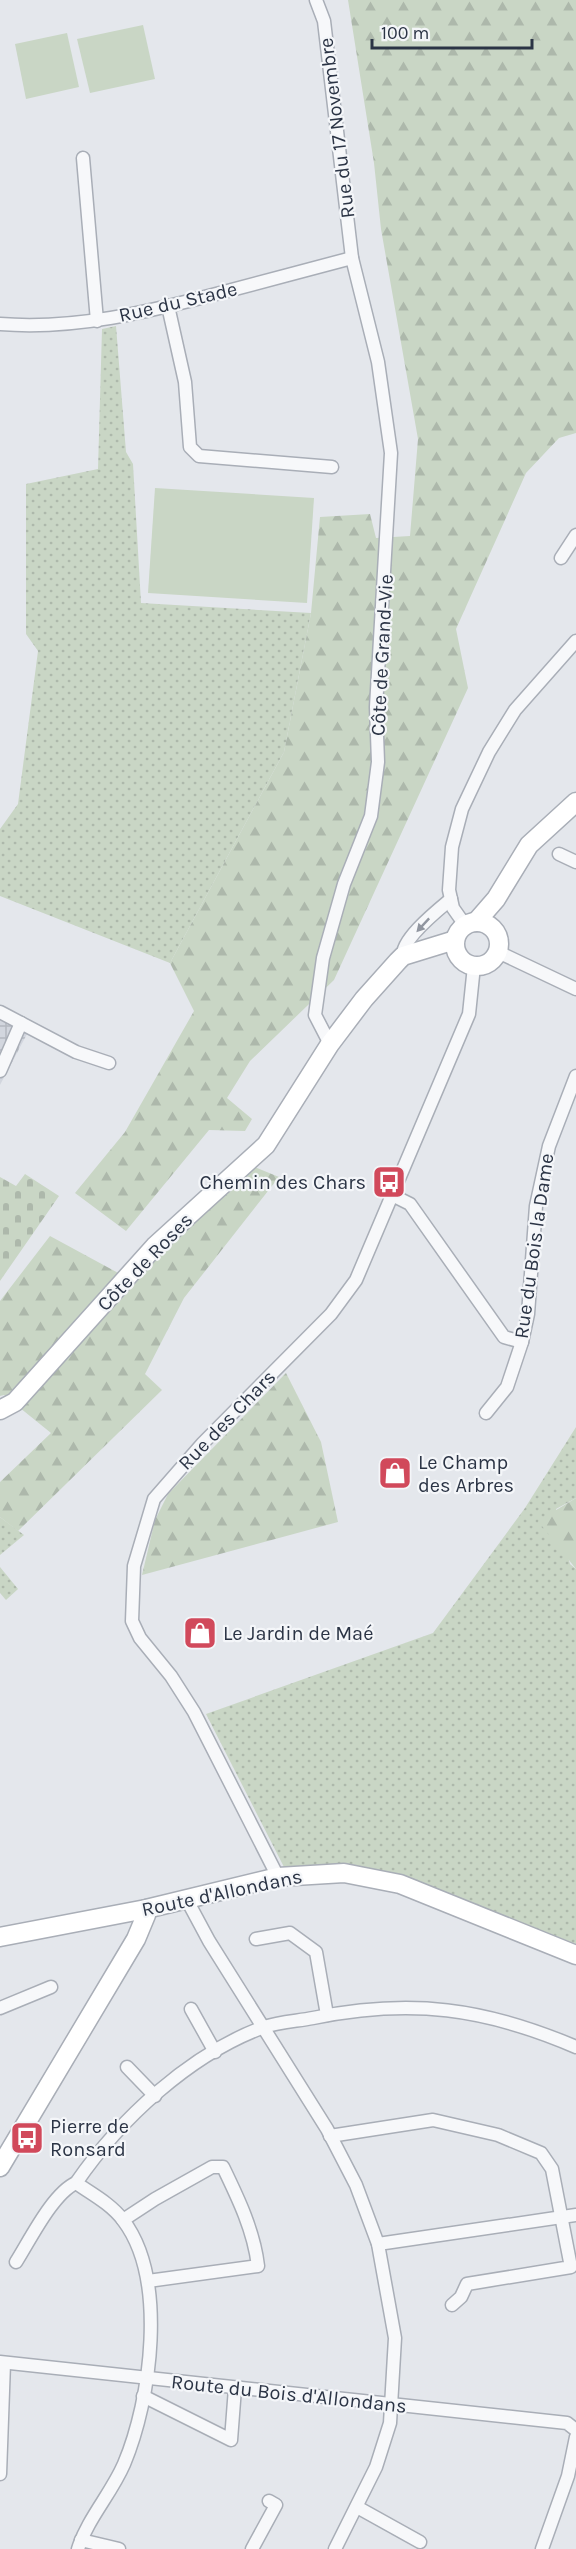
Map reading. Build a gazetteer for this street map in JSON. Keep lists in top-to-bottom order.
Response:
{
  "streets": {
    "street": [
      "Rue du 17 Novembre",
      "Rue du Stade",
      "Côte de Grand-Vie",
      "Rue du Bois la Dame",
      "Côte de Roses",
      "Rue des Chars",
      "Route d'Allondans",
      "Route du Bois d'Allondans"
    ]
  },
  "crossings": [
    ["Rue du 17 Novembre", "Rue du Stade"],
    ["Rue du 17 Novembre", "Côte de Grand-Vie"],
    ["Rue du Stade", "Côte de Grand-Vie"],
    ["Côte de Grand-Vie", "Côte de Roses"],
    ["Côte de Roses", "Rue des Chars"],
    ["Rue des Chars", "Route d'Allondans"]
  ],
  "places": {
    "bus stop": ["Chemin des Chars", "Pierre de Ronsard"],
    "shop": ["Le Champ des Arbres", "Le Jardin de Maé"]
  },
  "scale_bar": "100 m"
}
